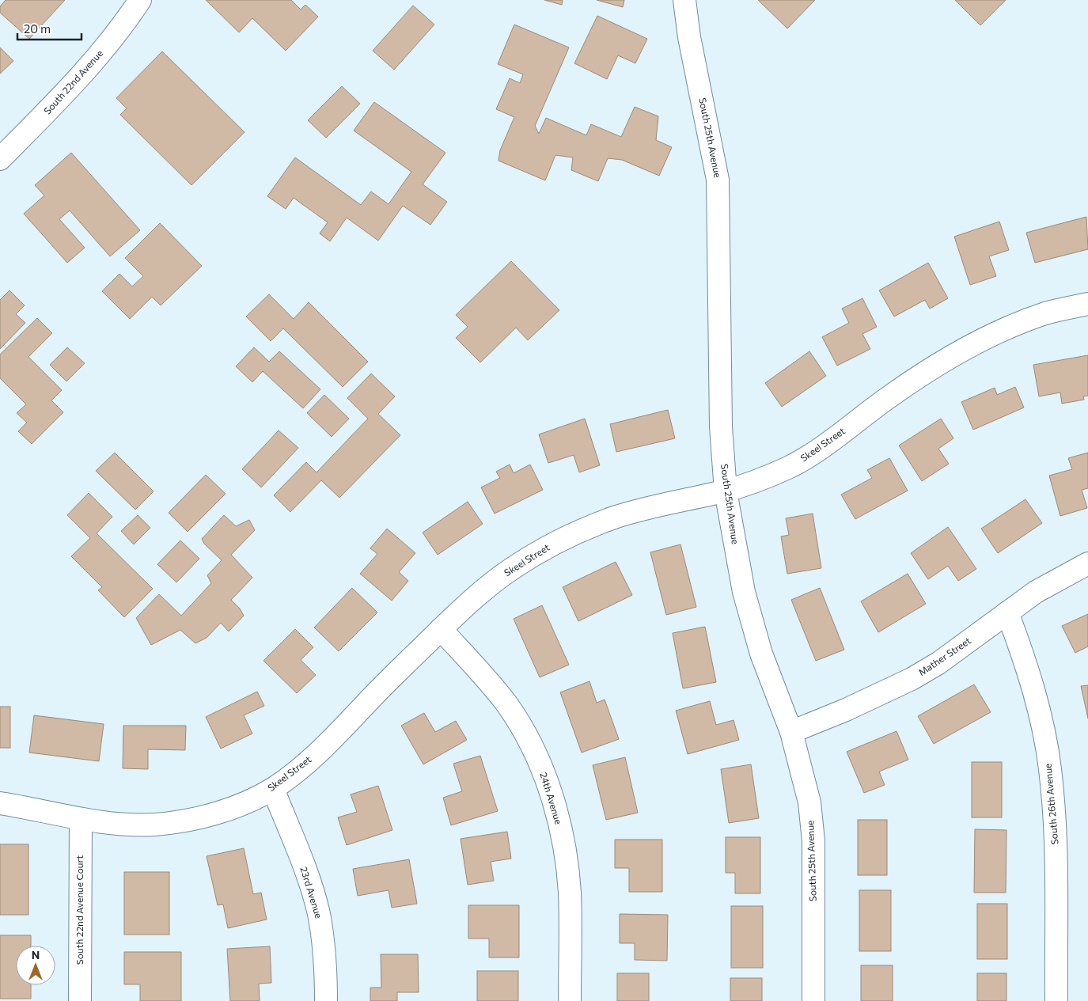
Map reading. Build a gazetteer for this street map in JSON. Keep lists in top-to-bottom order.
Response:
{
  "streets": {
    "street": [
      "South 22nd Avenue",
      "South 25th Avenue",
      "Skeel Street",
      "Mather Street",
      "24th Avenue",
      "South 26th Avenue",
      "23rd Avenue",
      "South 22nd Avenue Court"
    ]
  },
  "crossings": [
    ["South 25th Avenue", "Skeel Street"],
    ["South 25th Avenue", "Mather Street"],
    ["Skeel Street", "24th Avenue"],
    ["Skeel Street", "23rd Avenue"],
    ["Skeel Street", "South 22nd Avenue Court"],
    ["Mather Street", "South 26th Avenue"]
  ],
  "scale_bar": "20 m",
  "north": "top"
}
